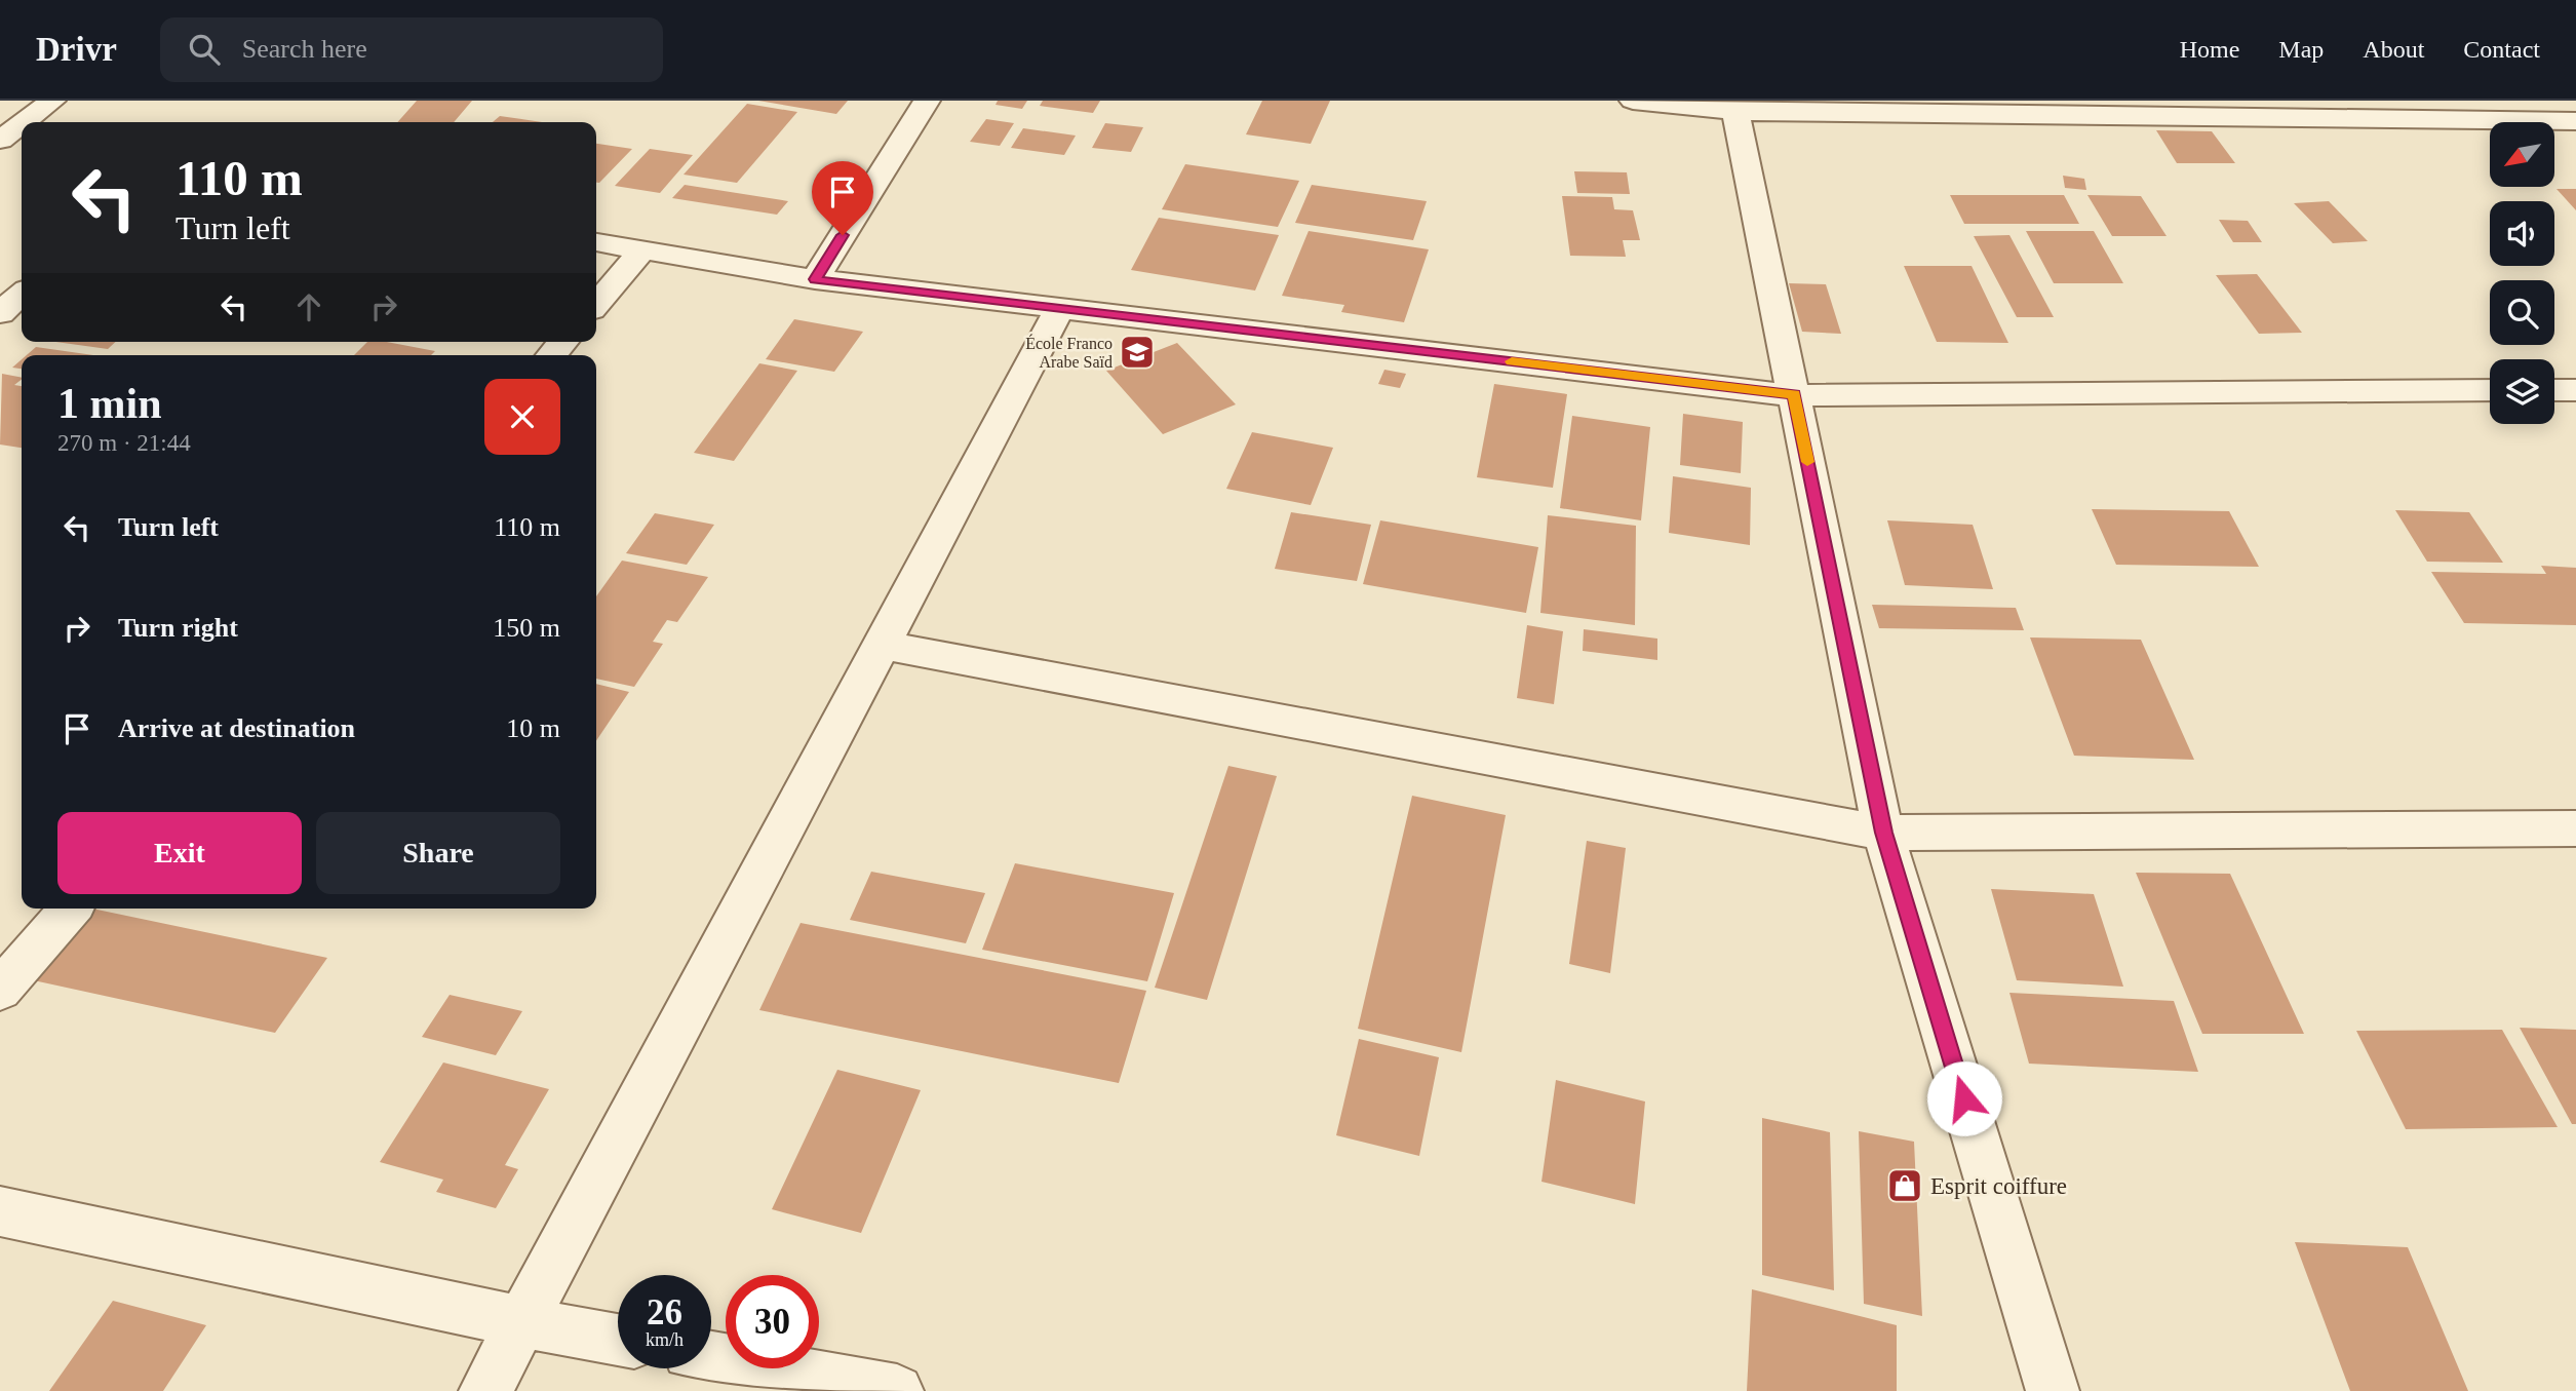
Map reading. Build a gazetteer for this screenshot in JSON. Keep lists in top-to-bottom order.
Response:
{
  "places": {
    "school or university": ["École Franco Arabe Saïd"],
    "shop": ["Esprit coiffure"]
  },
  "north": "bottom left",
  "page": {
    "header": "Drivr",
    "search": "Search here",
    "nav": [
      "Home",
      "Map",
      "About",
      "Contact"
    ],
    "turn": ["110 m", "Turn left"],
    "heading": ["1 min", "270 m · 21:44"],
    "list": [
      {
        "name": "Turn left",
        "value": "110 m"
      },
      {
        "name": "Turn right",
        "value": "150 m"
      },
      {
        "name": "Arrive at destination",
        "value": "10 m"
      }
    ],
    "buttons": ["Exit", "Share"],
    "speed": "26 km/h",
    "limit": "30"
  }
}
